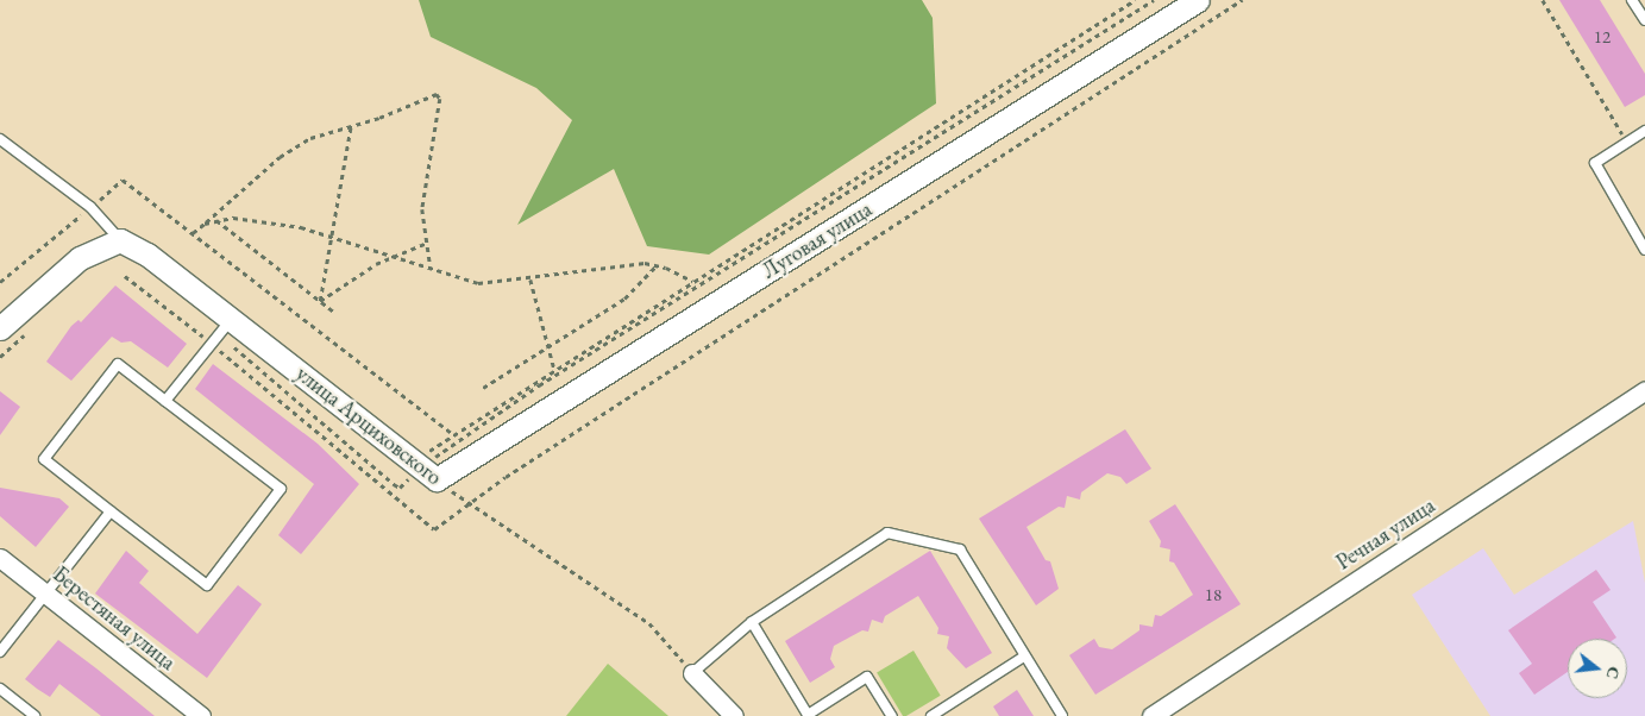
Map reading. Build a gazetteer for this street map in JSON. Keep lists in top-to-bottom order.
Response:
{
  "streets": {
    "street": [
      "Луговая улица",
      "улица Арциховского",
      "Речная улица",
      "Берестяная улица"
    ]
  },
  "crossings": [
    ["Луговая улица", "улица Арциховского"]
  ],
  "house_numbers": ["12", "18"],
  "north": "right"
}
